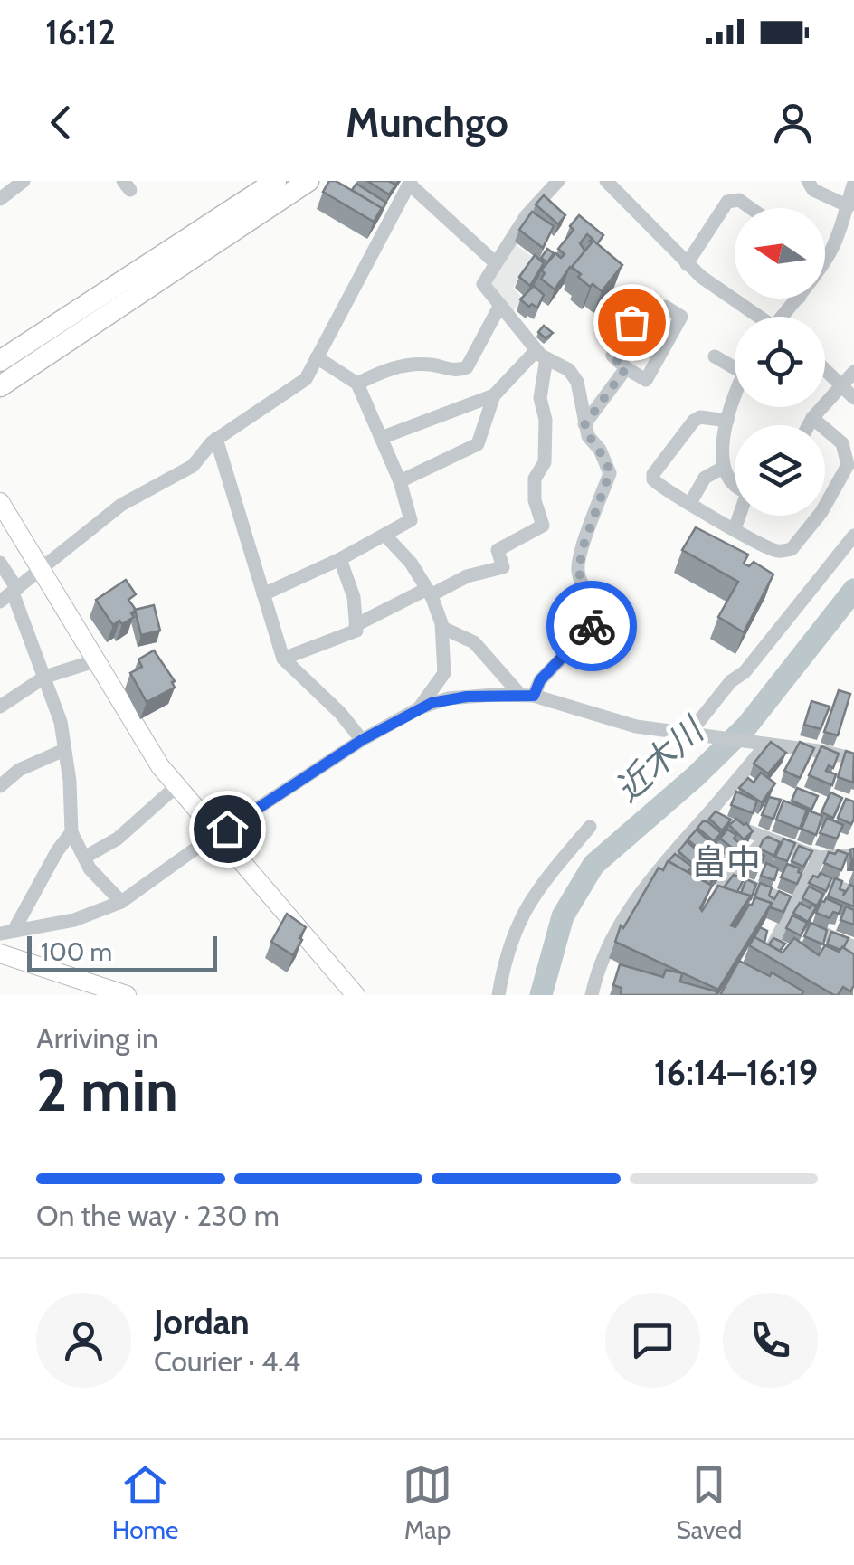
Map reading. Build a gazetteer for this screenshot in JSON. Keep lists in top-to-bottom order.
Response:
{
  "districts": ["畠中"],
  "water": ["近木川"],
  "scale_bar": "100 m",
  "north": "left",
  "page": {
    "status": "16:12",
    "header": "Munchgo",
    "scale": "100 m",
    "heading": ["2 min", "Arriving in", "16:14–16:19"],
    "panel": ["Jordan", "Courier · 4.4"],
    "bar": "On the way · 230 m",
    "tabs": ["Home", "Map", "Saved"]
  }
}
